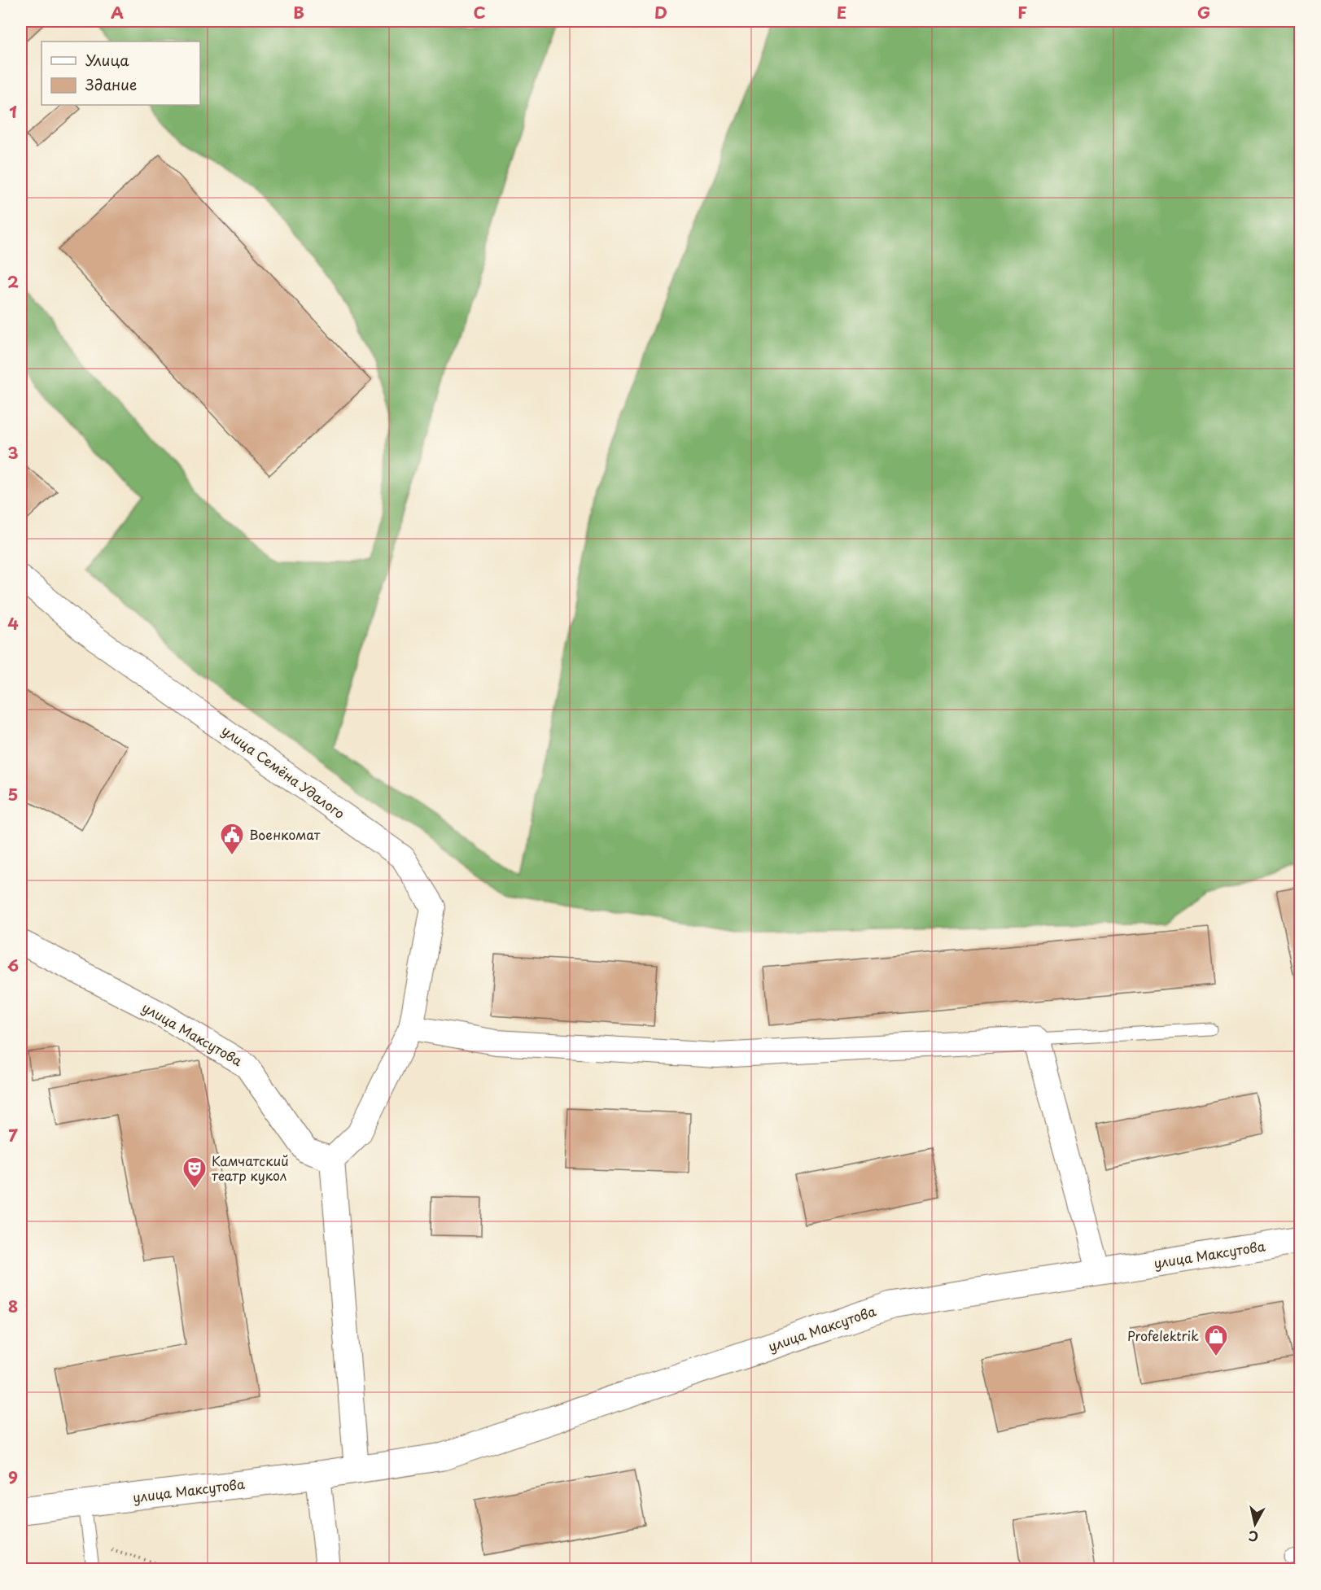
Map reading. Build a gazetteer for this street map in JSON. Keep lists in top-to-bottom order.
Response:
{
  "streets": {
    "main road": ["улица Максутова"],
    "street": ["улица Семёна Удалого"]
  },
  "places": {
    "public building": ["Военкомат"],
    "theatre": ["Камчатский театр кукол"],
    "shop": ["Profelektrik"]
  },
  "legend": ["Улица", "Здание"],
  "north": "bottom",
  "grid": {
    "columns": [
      "A",
      "B",
      "C",
      "D",
      "E",
      "F",
      "G"
    ],
    "rows": [
      "1",
      "2",
      "3",
      "4",
      "5",
      "6",
      "7",
      "8",
      "9"
    ]
  }
}
